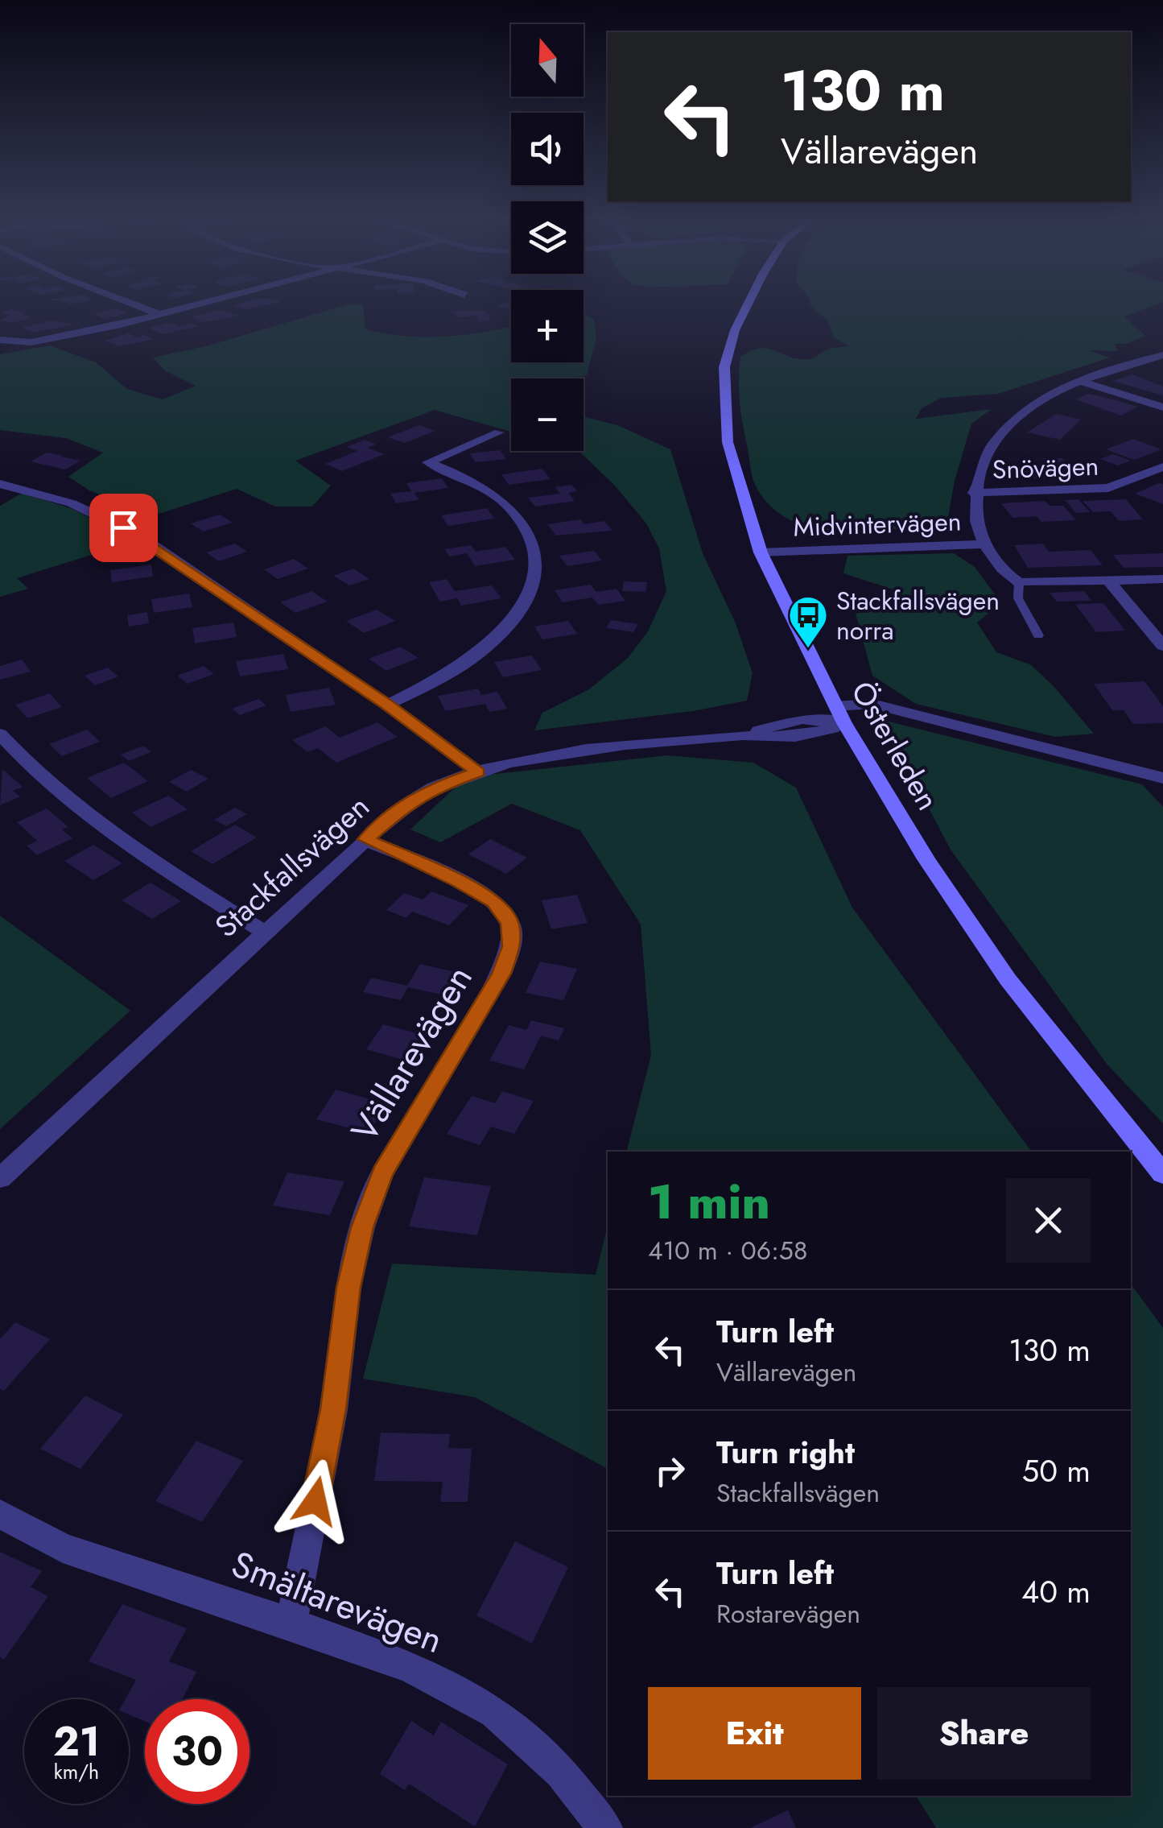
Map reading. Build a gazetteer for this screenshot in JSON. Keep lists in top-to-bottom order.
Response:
{
  "streets": {
    "main road": ["Österleden"],
    "street": [
      "Snövägen",
      "Midvintervägen",
      "Stackfallsvägen",
      "Vällarevägen",
      "Smältarevägen"
    ]
  },
  "crossings": [
    ["Snövägen", "Midvintervägen"],
    ["Midvintervägen", "Österleden"],
    ["Österleden", "Stackfallsvägen"],
    ["Stackfallsvägen", "Vällarevägen"],
    ["Vällarevägen", "Smältarevägen"]
  ],
  "places": {
    "bus stop": ["Stackfallsvägen norra"]
  },
  "north": "top",
  "page": {
    "map_buttons": ["+", "−"],
    "turn": ["130 m", "Vällarevägen"],
    "heading": ["1 min", "410 m · 06:58"],
    "list": [
      {
        "name": "Turn left",
        "note": "Vällarevägen",
        "value": "130 m"
      },
      {
        "name": "Turn right",
        "note": "Stackfallsvägen",
        "value": "50 m"
      },
      {
        "name": "Turn left",
        "note": "Rostarevägen",
        "value": "40 m"
      }
    ],
    "buttons": ["Exit", "Share"],
    "speed": "21 km/h",
    "limit": "30"
  }
}
